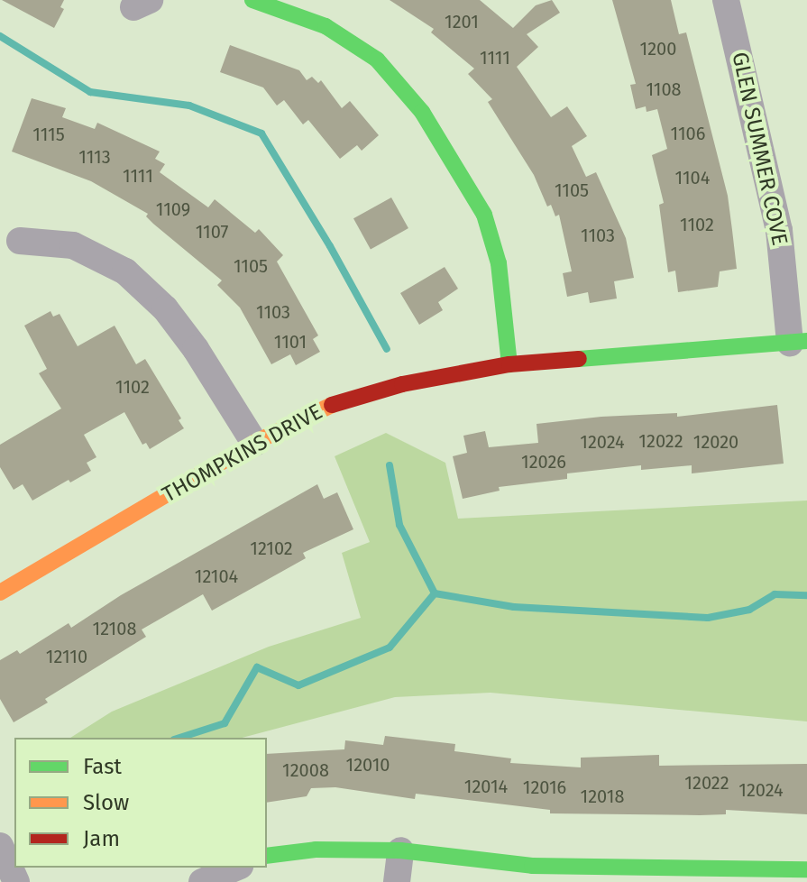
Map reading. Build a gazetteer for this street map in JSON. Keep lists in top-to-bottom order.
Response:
{
  "streets": {
    "street": ["GLEN SUMMER COVE", "THOMPKINS DRIVE"]
  },
  "crossings": [
    ["GLEN SUMMER COVE", "THOMPKINS DRIVE"]
  ],
  "house_numbers": [
    "1201",
    "1200",
    "1111",
    "1108",
    "1106",
    "1115",
    "1113",
    "1111",
    "1104",
    "1105",
    "1109",
    "1102",
    "1107",
    "1103",
    "1105",
    "1103",
    "1101",
    "1102",
    "12022",
    "12024",
    "12020",
    "12026",
    "12102",
    "12104",
    "12108",
    "12110",
    "12010",
    "12008",
    "12022",
    "12014",
    "12016",
    "12024",
    "12018"
  ],
  "legend": ["Fast", "Slow", "Jam"]
}
